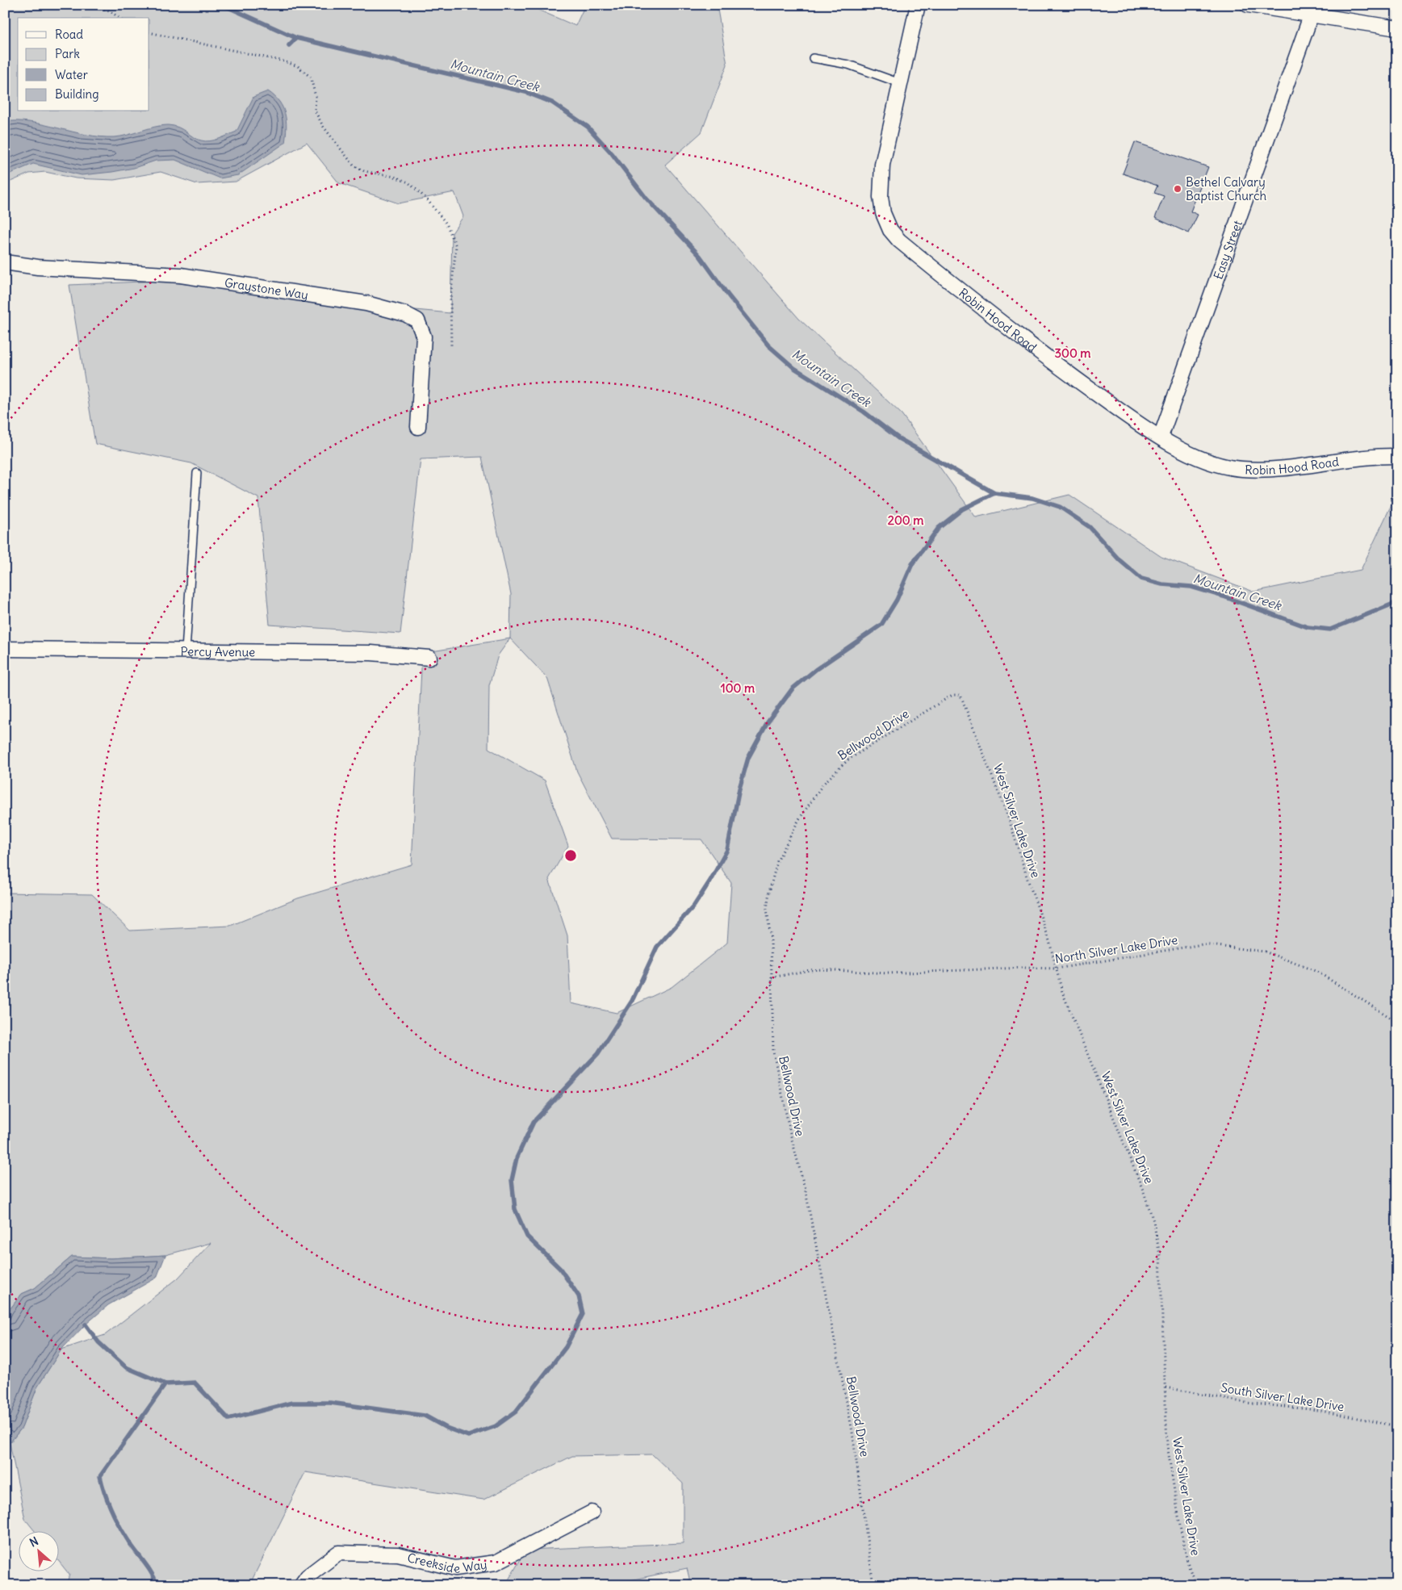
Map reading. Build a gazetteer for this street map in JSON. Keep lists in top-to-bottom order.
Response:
{
  "streets": {
    "street": [
      "Easy Street",
      "Graystone Way",
      "Robin Hood Road",
      "Percy Avenue",
      "Creekside Way"
    ],
    "path": [
      "Bellwood Drive",
      "West Silver Lake Drive",
      "North Silver Lake Drive",
      "South Silver Lake Drive"
    ]
  },
  "crossings": [
    ["Easy Street", "Robin Hood Road"],
    ["Bellwood Drive", "West Silver Lake Drive"],
    ["Bellwood Drive", "North Silver Lake Drive"],
    ["West Silver Lake Drive", "North Silver Lake Drive"],
    ["West Silver Lake Drive", "South Silver Lake Drive"]
  ],
  "water": ["Mountain Creek"],
  "places": ["Bethel Calvary Baptist Church"],
  "legend": [
    "Road",
    "Park",
    "Water",
    "Building"
  ],
  "north": "top left",
  "rings": ["300 m", "200 m", "100 m"]
}
